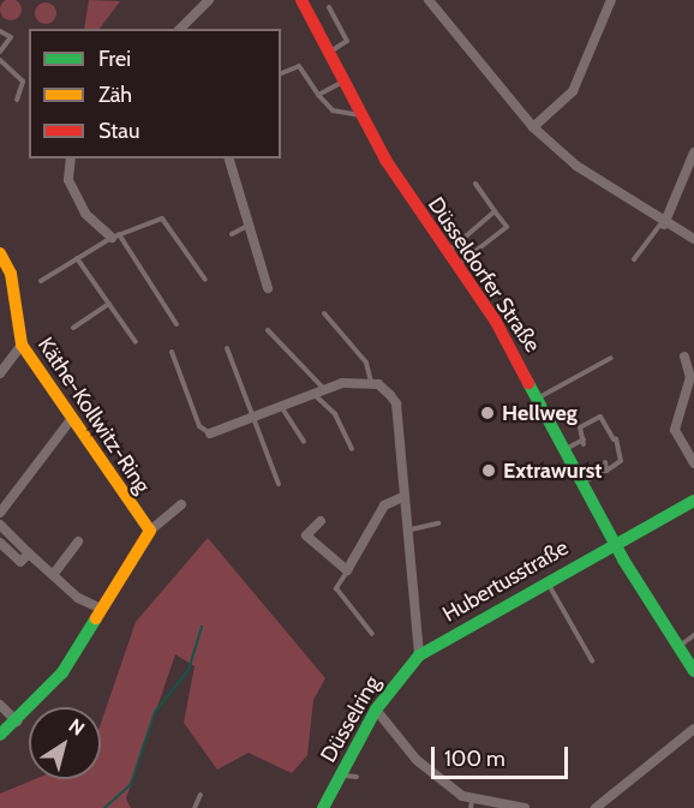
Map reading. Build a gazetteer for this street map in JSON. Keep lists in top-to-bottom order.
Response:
{
  "streets": {
    "street": [
      "Düsseldorfer Straße",
      "Käthe-Kollwitz-Ring",
      "Hubertusstraße",
      "Düsselring"
    ]
  },
  "crossings": [
    ["Düsseldorfer Straße", "Hubertusstraße"],
    ["Hubertusstraße", "Düsselring"]
  ],
  "places": ["Hellweg", "Extrawurst"],
  "legend": ["Frei", "Zäh", "Stau"],
  "scale_bar": "100 m",
  "north": "top right"
}
